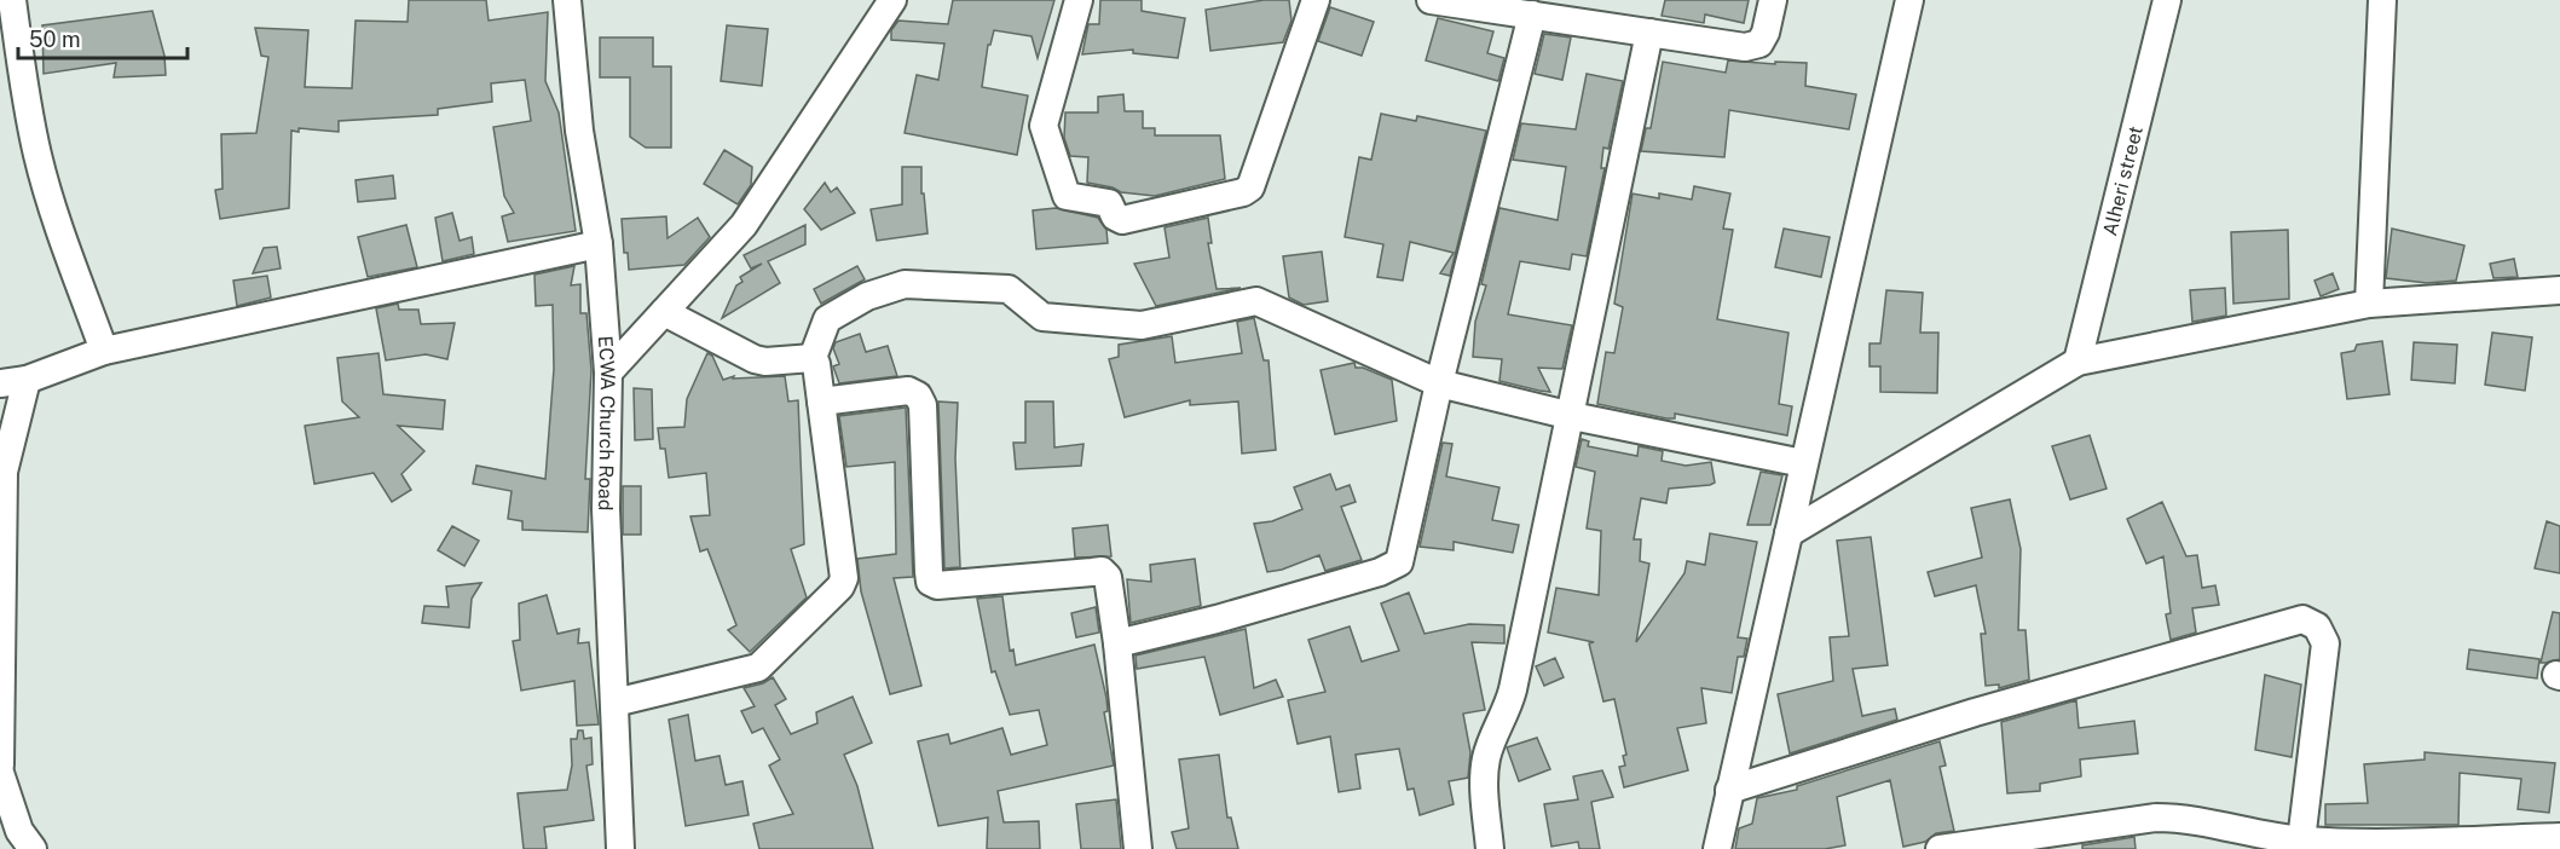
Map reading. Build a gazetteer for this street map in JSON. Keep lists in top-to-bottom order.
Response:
{
  "streets": {
    "street": ["Alheri street", "ECWA Church Road"]
  },
  "scale_bar": "50 m"
}
